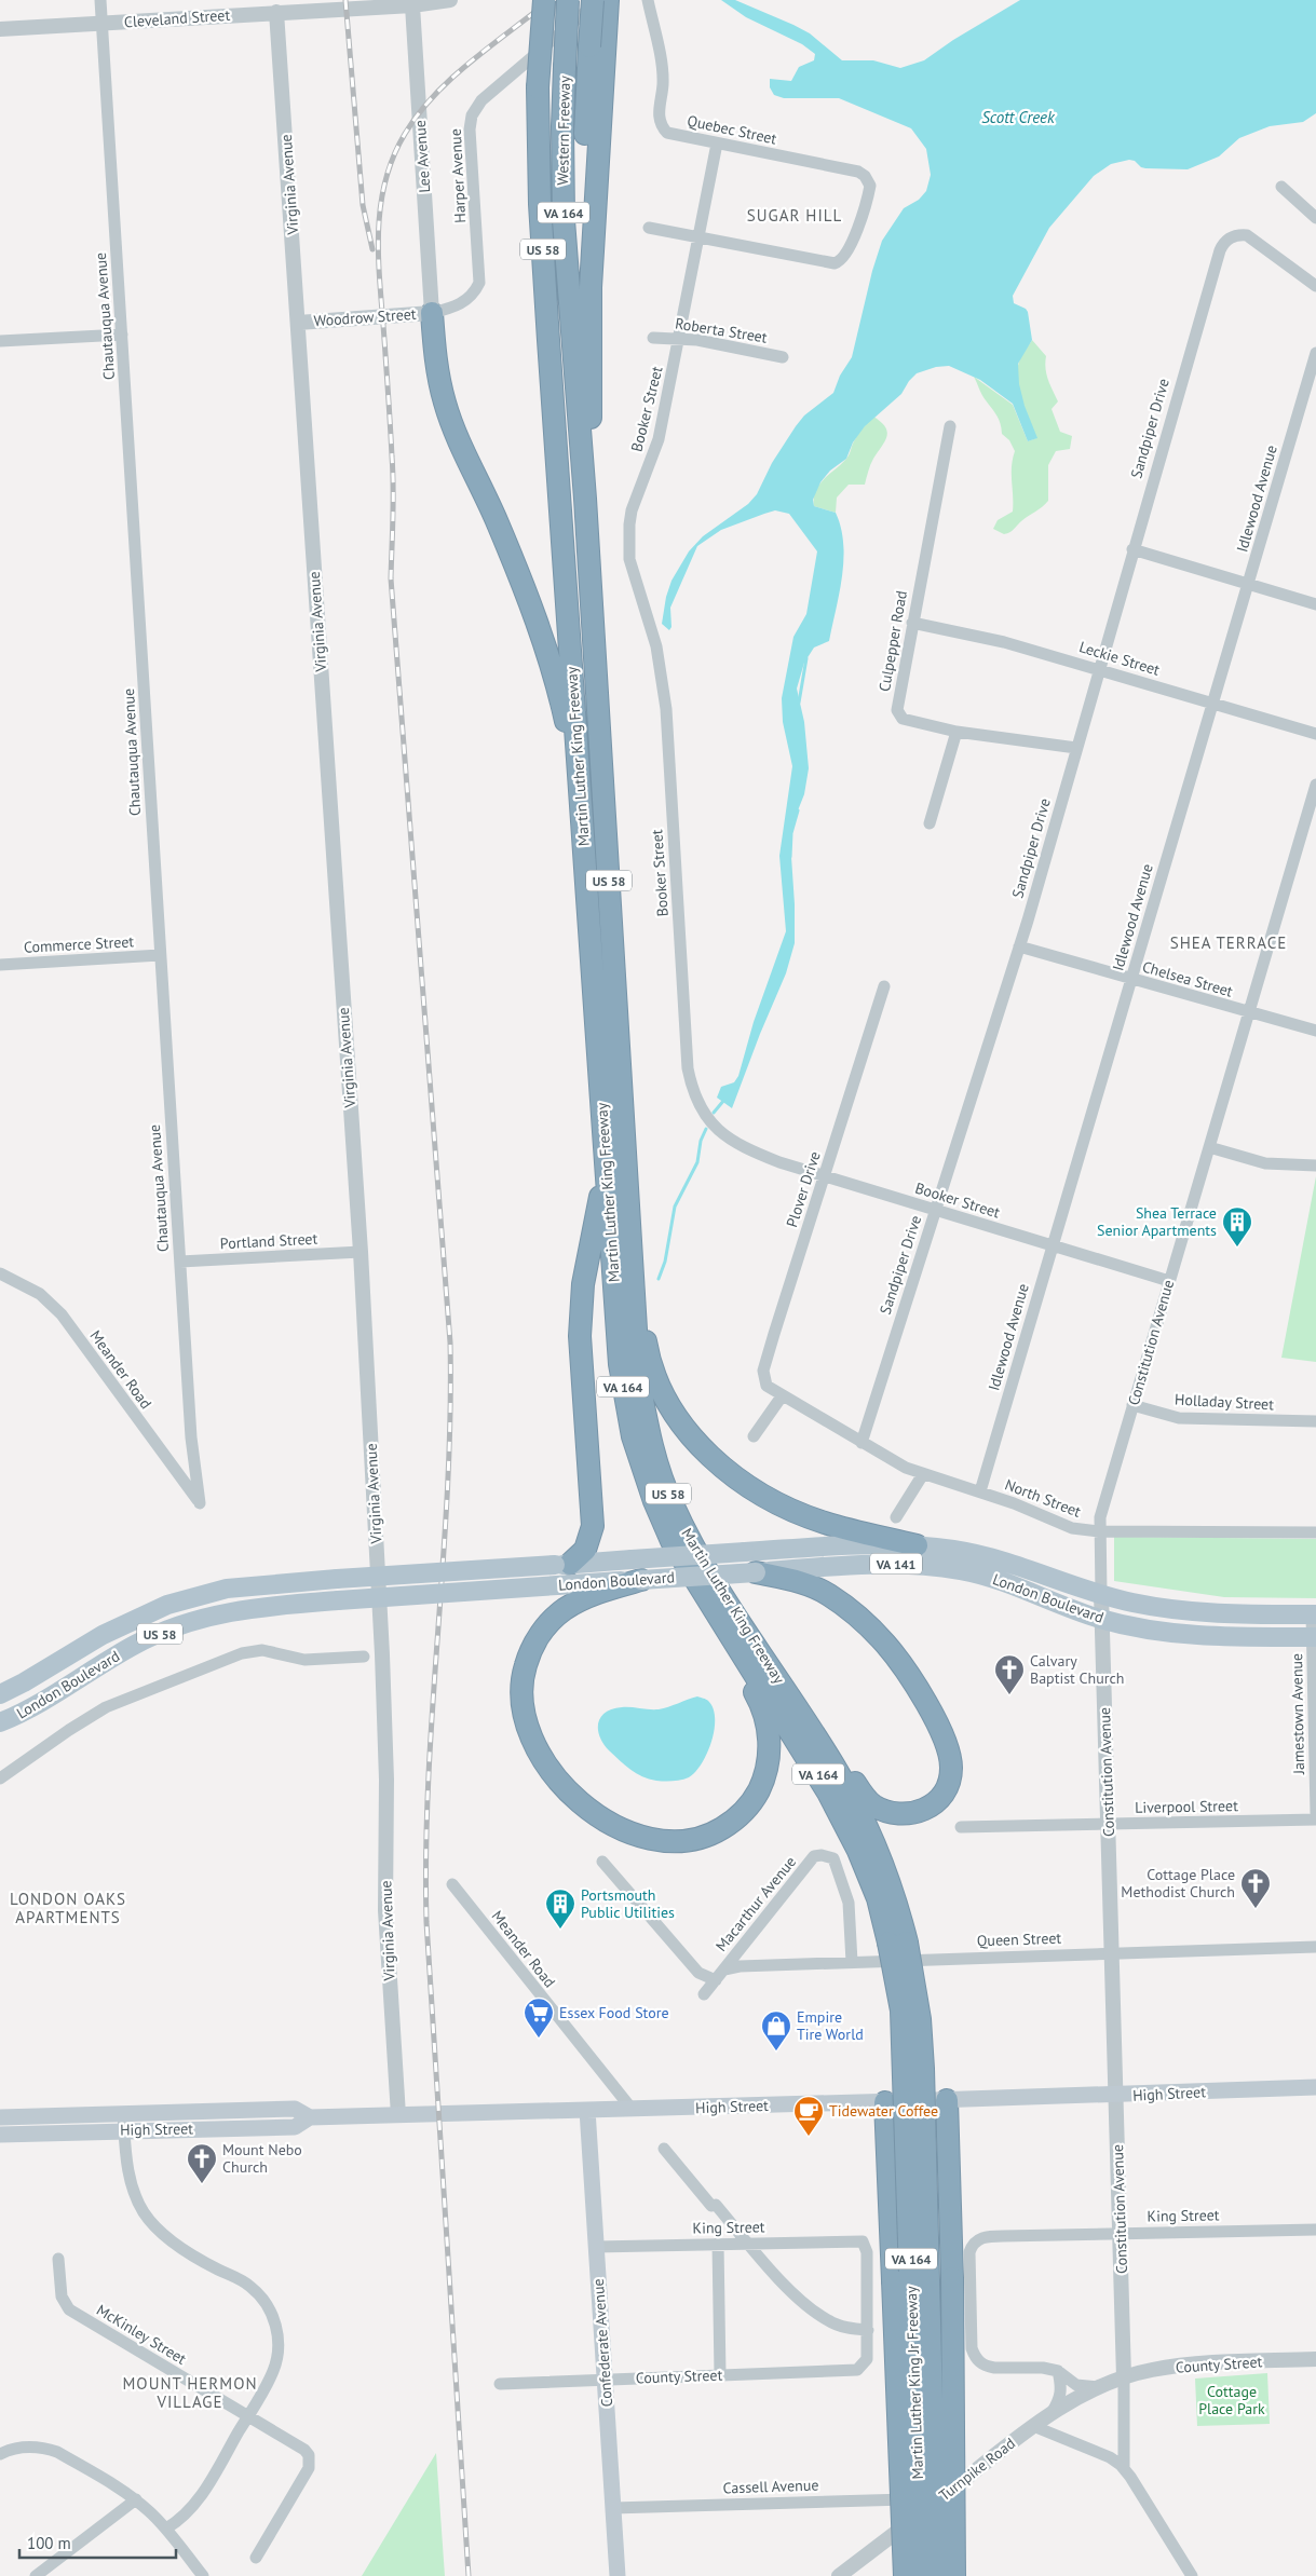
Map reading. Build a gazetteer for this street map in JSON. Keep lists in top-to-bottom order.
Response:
{
  "streets": {
    "highway": [
      "Western Freeway",
      "VA 164",
      "US 58",
      "Martin Luther King Freeway",
      "Martin Luther King Jr Freeway"
    ],
    "main road": [
      "VA 141",
      "London Boulevard",
      "High Street",
      "Confederate Avenue"
    ],
    "street": [
      "Cleveland Street",
      "Quebec Street",
      "Lee Avenue",
      "Harper Avenue",
      "Virginia Avenue",
      "Chautauqua Avenue",
      "Woodrow Street",
      "Roberta Street",
      "Booker Street",
      "Sandpiper Drive",
      "Idlewood Avenue",
      "Culpepper Road",
      "Leckie Street",
      "Commerce Street",
      "Chelsea Street",
      "Plover Drive",
      "Portland Street",
      "Constitution Avenue",
      "Meander Road",
      "Holladay Street",
      "North Street",
      "Jamestown Avenue",
      "Liverpool Street",
      "Macarthur Avenue",
      "Queen Street",
      "King Street",
      "McKinley Street",
      "County Street",
      "Turnpike Road",
      "Cassell Avenue"
    ]
  },
  "crossings": [
    ["Cleveland Street", "Lee Avenue"],
    ["Cleveland Street", "Virginia Avenue"],
    ["Cleveland Street", "Chautauqua Avenue"],
    ["Quebec Street", "Booker Street"],
    ["Western Freeway", "US 58"],
    ["Western Freeway", "Martin Luther King Freeway"],
    ["Lee Avenue", "Harper Avenue"],
    ["Lee Avenue", "Woodrow Street"],
    ["Harper Avenue", "Woodrow Street"],
    ["Virginia Avenue", "Woodrow Street"],
    ["Virginia Avenue", "Portland Street"],
    ["Virginia Avenue", "High Street"],
    ["US 58", "Martin Luther King Freeway"],
    ["US 58", "London Boulevard"],
    ["US 58", "Martin Luther King Jr Freeway"],
    ["Chautauqua Avenue", "Commerce Street"],
    ["Chautauqua Avenue", "Portland Street"],
    ["Chautauqua Avenue", "Meander Road"],
    ["Roberta Street", "Booker Street"],
    ["Booker Street", "Sandpiper Drive"],
    ["Booker Street", "Idlewood Avenue"],
    ["Booker Street", "Plover Drive"],
    ["Booker Street", "Constitution Avenue"],
    ["Sandpiper Drive", "Culpepper Road"],
    ["Sandpiper Drive", "Leckie Street"],
    ["Sandpiper Drive", "Chelsea Street"],
    ["Sandpiper Drive", "North Street"],
    ["Idlewood Avenue", "Leckie Street"],
    ["Idlewood Avenue", "Chelsea Street"],
    ["Idlewood Avenue", "North Street"],
    ["Culpepper Road", "Leckie Street"],
    ["Martin Luther King Freeway", "Martin Luther King Jr Freeway"],
    ["Chelsea Street", "Constitution Avenue"],
    ["Plover Drive", "North Street"],
    ["Constitution Avenue", "Holladay Street"],
    ["Constitution Avenue", "North Street"],
    ["Constitution Avenue", "London Boulevard"],
    ["Constitution Avenue", "Liverpool Street"],
    ["Constitution Avenue", "Queen Street"],
    ["Constitution Avenue", "High Street"],
    ["Constitution Avenue", "King Street"],
    ["Constitution Avenue", "County Street"],
    ["Constitution Avenue", "Turnpike Road"],
    ["Meander Road", "High Street"],
    ["London Boulevard", "Jamestown Avenue"],
    ["Macarthur Avenue", "Queen Street"],
    ["High Street", "Confederate Avenue"],
    ["King Street", "Confederate Avenue"],
    ["King Street", "County Street"],
    ["Confederate Avenue", "County Street"],
    ["Confederate Avenue", "Cassell Avenue"],
    ["County Street", "Turnpike Road"],
    ["Turnpike Road", "Cassell Avenue"]
  ],
  "districts": [
    "SUGAR HILL",
    "SHEA TERRACE",
    "LONDON OAKS APARTMENTS",
    "MOUNT HERMON VILLAGE"
  ],
  "water": ["Scott Creek"],
  "parks": ["Cottage Place Park"],
  "places": {
    "building": ["Shea Terrace Senior Apartments", "Portsmouth Public Utilities"],
    "church": ["Calvary Baptist Church", "Cottage Place Methodist Church", "Mount Nebo Church"],
    "supermarket": ["Essex Food Store"],
    "shop": ["Empire Tire World"],
    "cafe": ["Tidewater Coffee"]
  },
  "scale_bar": "100 m"
}
